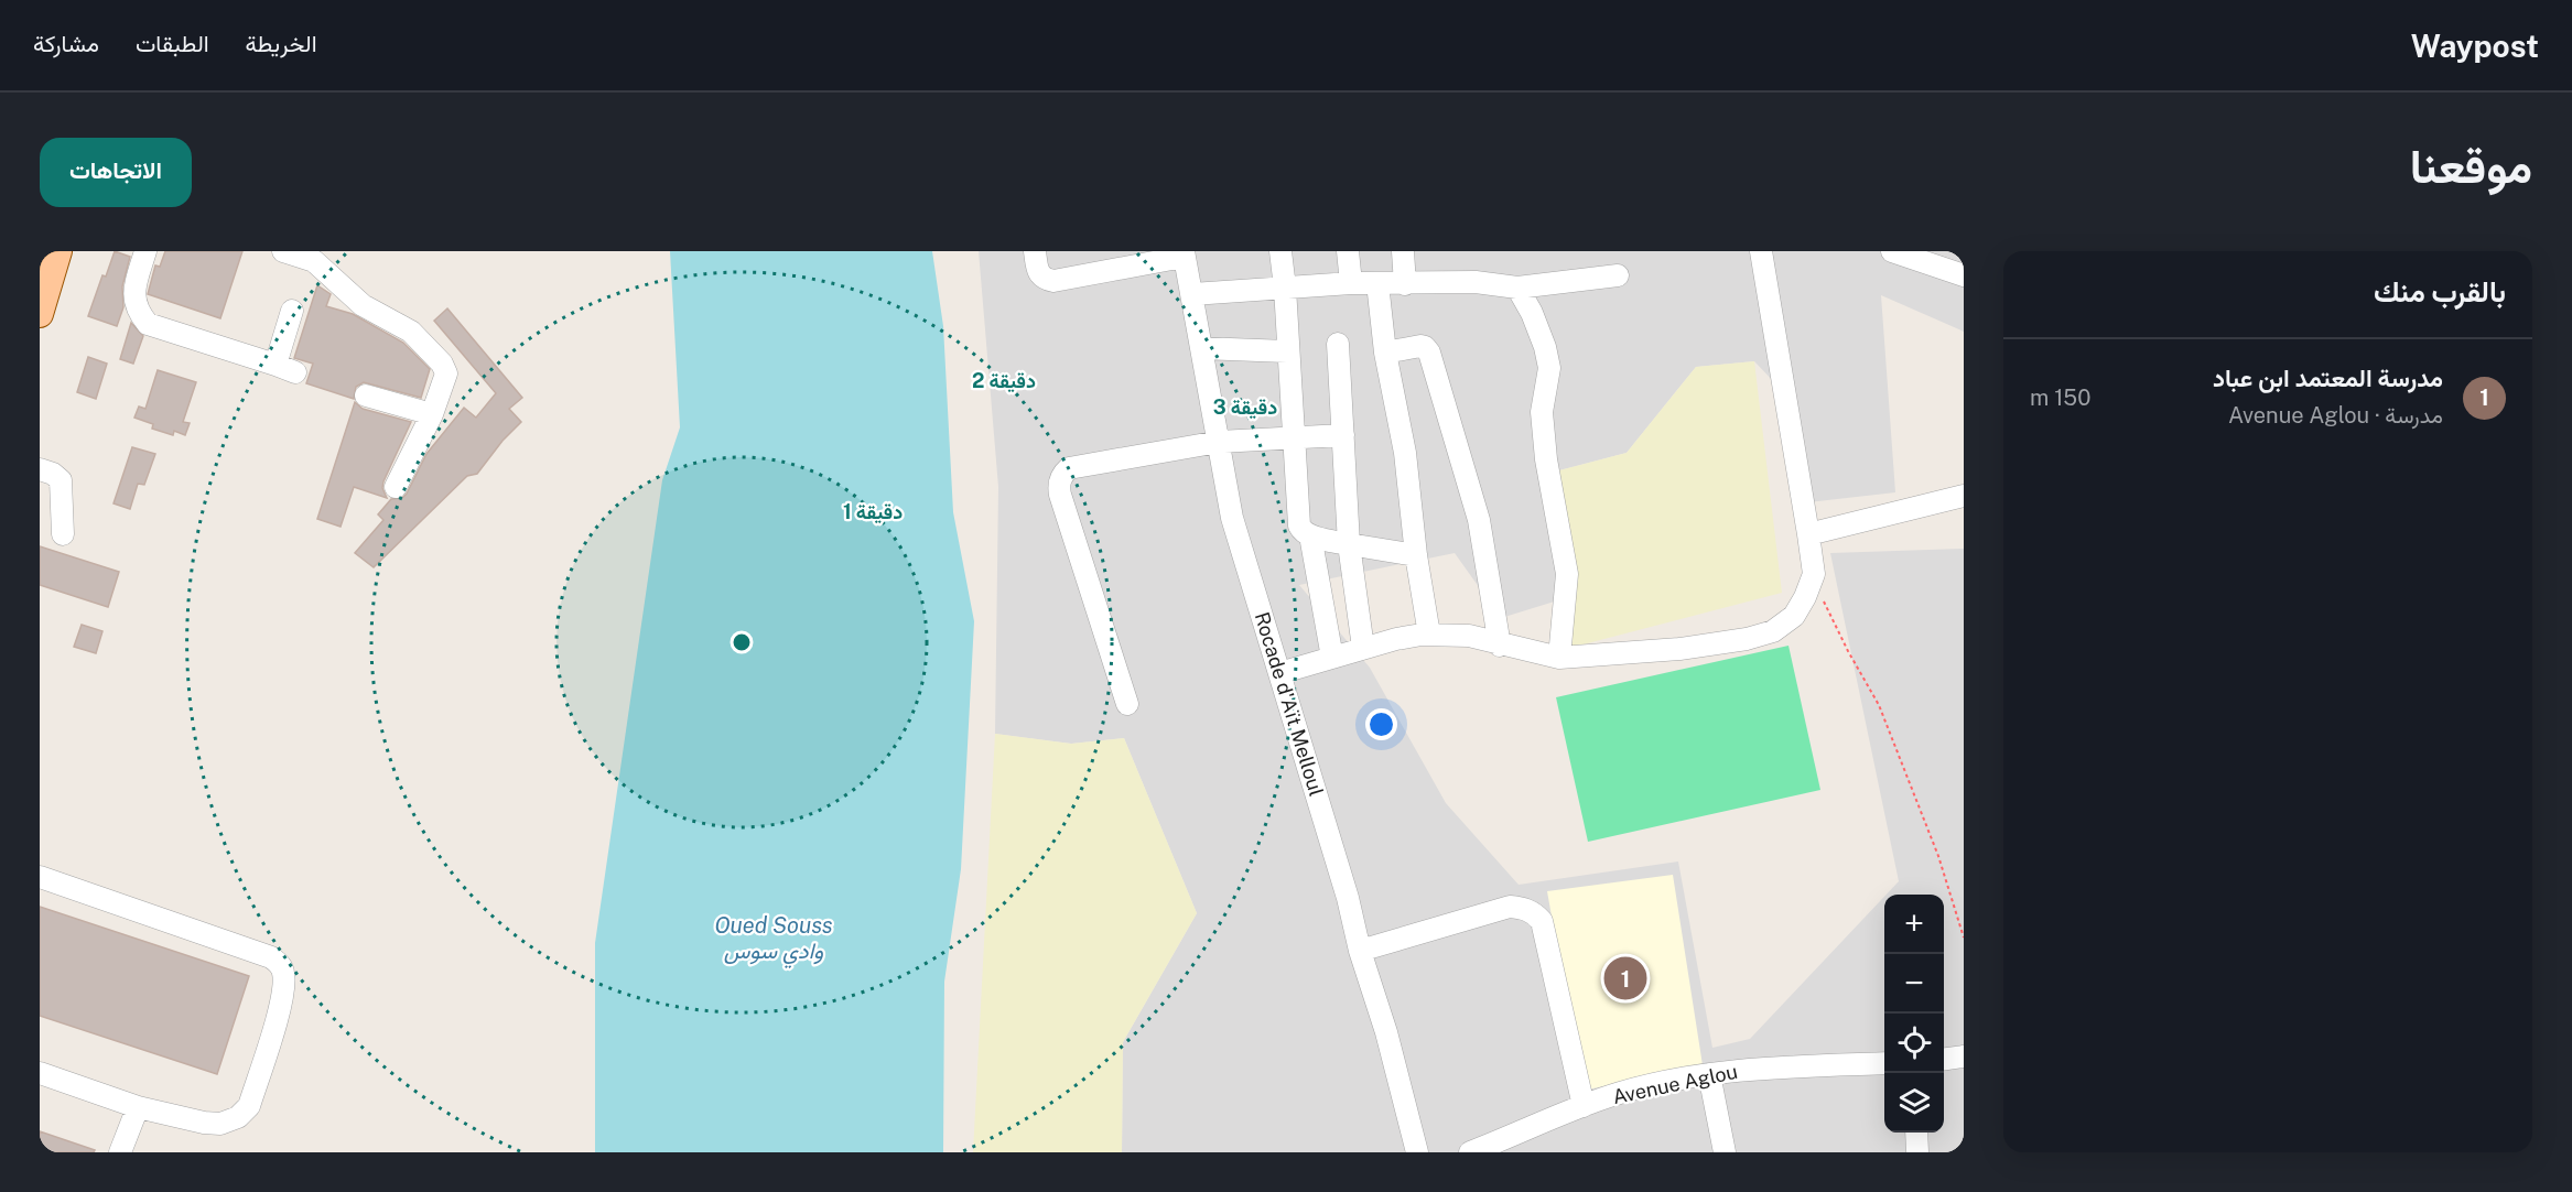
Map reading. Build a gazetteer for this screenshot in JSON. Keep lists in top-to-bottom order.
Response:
{
  "streets": {
    "street": ["Rocade d'Aït Melloul", "Avenue Aglou"]
  },
  "water": ["Oued Souss وادي سوس"],
  "page": {
    "header": "Waypost",
    "nav": ["الخريطة", "الطبقات", "مشاركة"],
    "title": "موقعنا",
    "buttons": "الاتجاهات",
    "heading": "بالقرب منك",
    "list": [
      {
        "mark": "1",
        "name": "مدرسة المعتمد ابن عباد",
        "note": "مدرسة · Avenue Aglou",
        "value": "150 m"
      }
    ],
    "map_buttons": ["+", "−"],
    "pins": "1"
  },
  "rings": ["2 دقيقة", "3 دقيقة", "1 دقيقة"]
}
